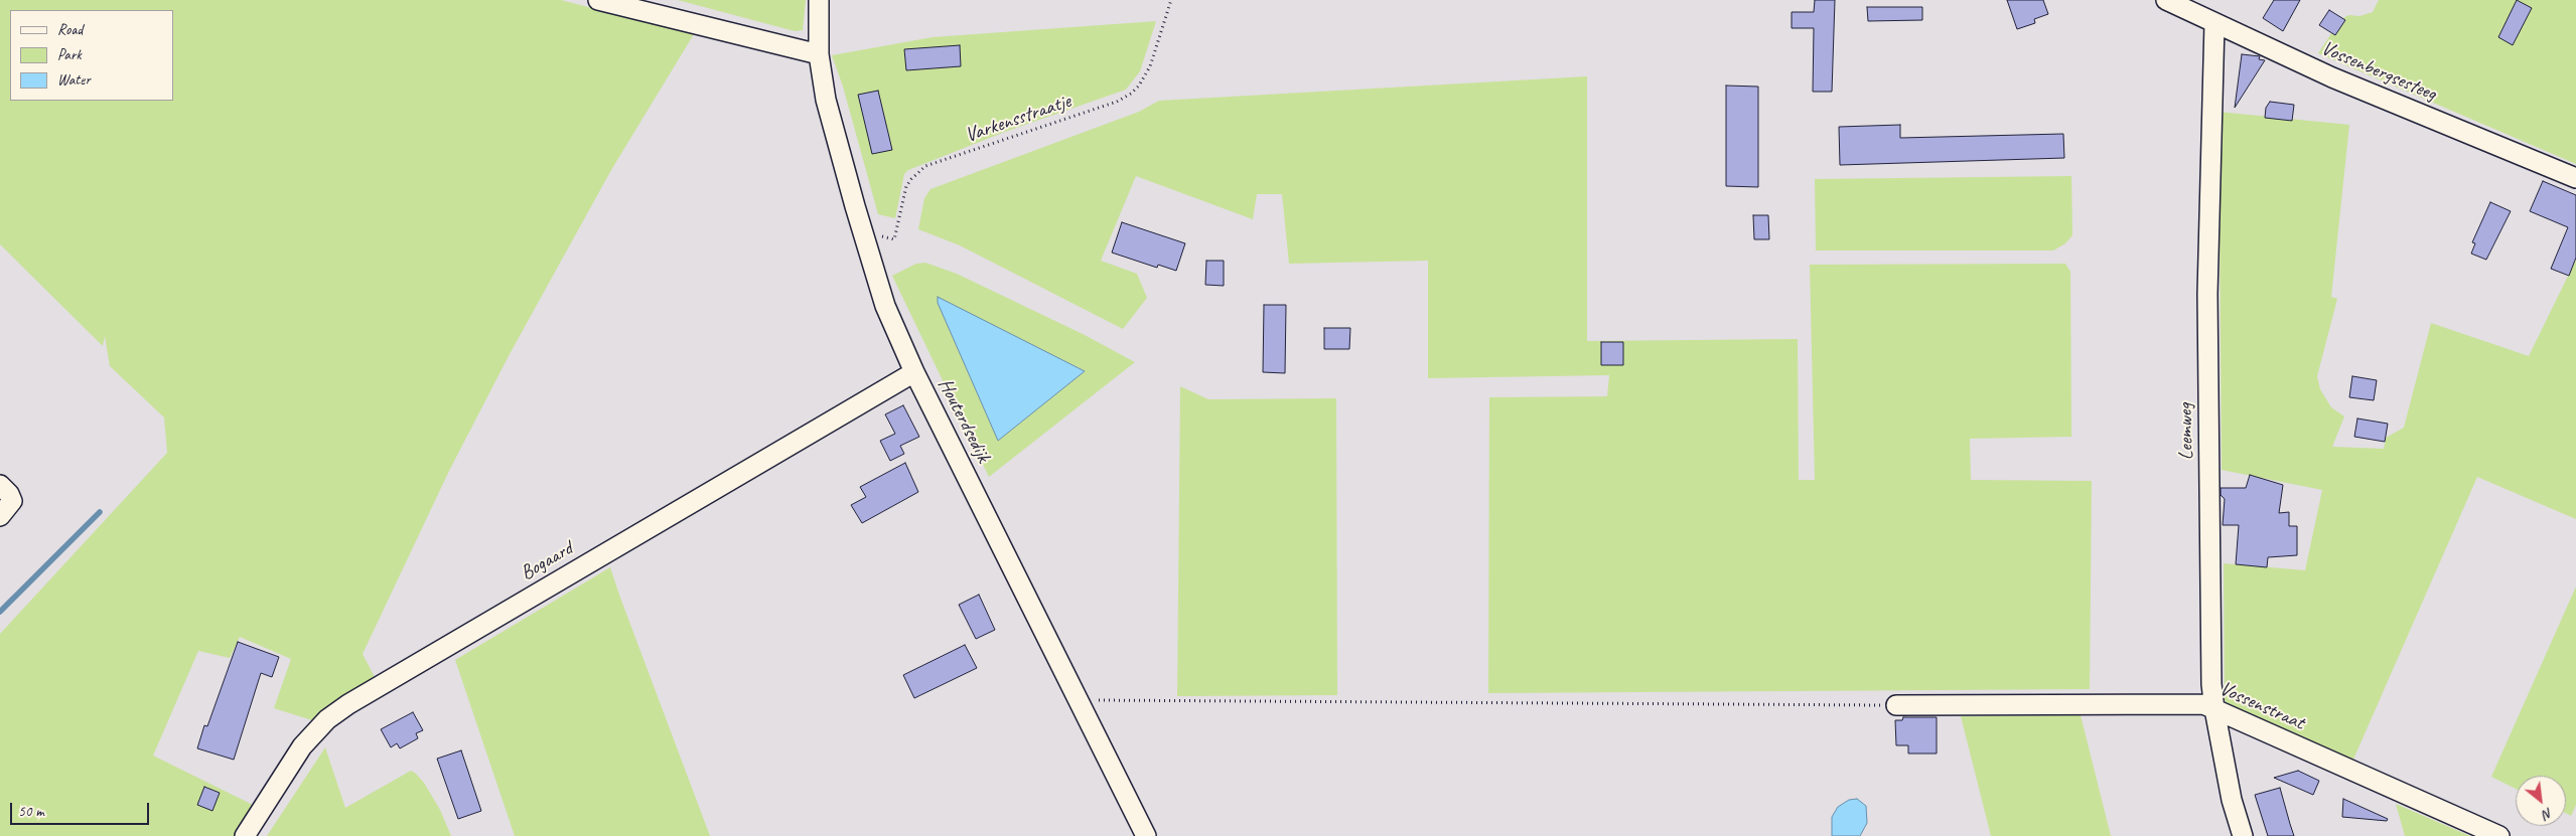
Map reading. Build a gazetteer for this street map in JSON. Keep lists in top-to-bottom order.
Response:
{
  "streets": {
    "street": [
      "Vossenbergsesteeg",
      "Houterdsedijk",
      "Leemweg",
      "Bogaard",
      "Vossenstraat"
    ],
    "path": ["Varkensstraatje"]
  },
  "crossings": [
    ["Vossenbergsesteeg", "Leemweg"],
    ["Varkensstraatje", "Houterdsedijk"],
    ["Houterdsedijk", "Bogaard"],
    ["Leemweg", "Vossenstraat"]
  ],
  "legend": ["Road", "Park", "Water"],
  "scale_bar": "50 m",
  "north": "bottom right"
}
